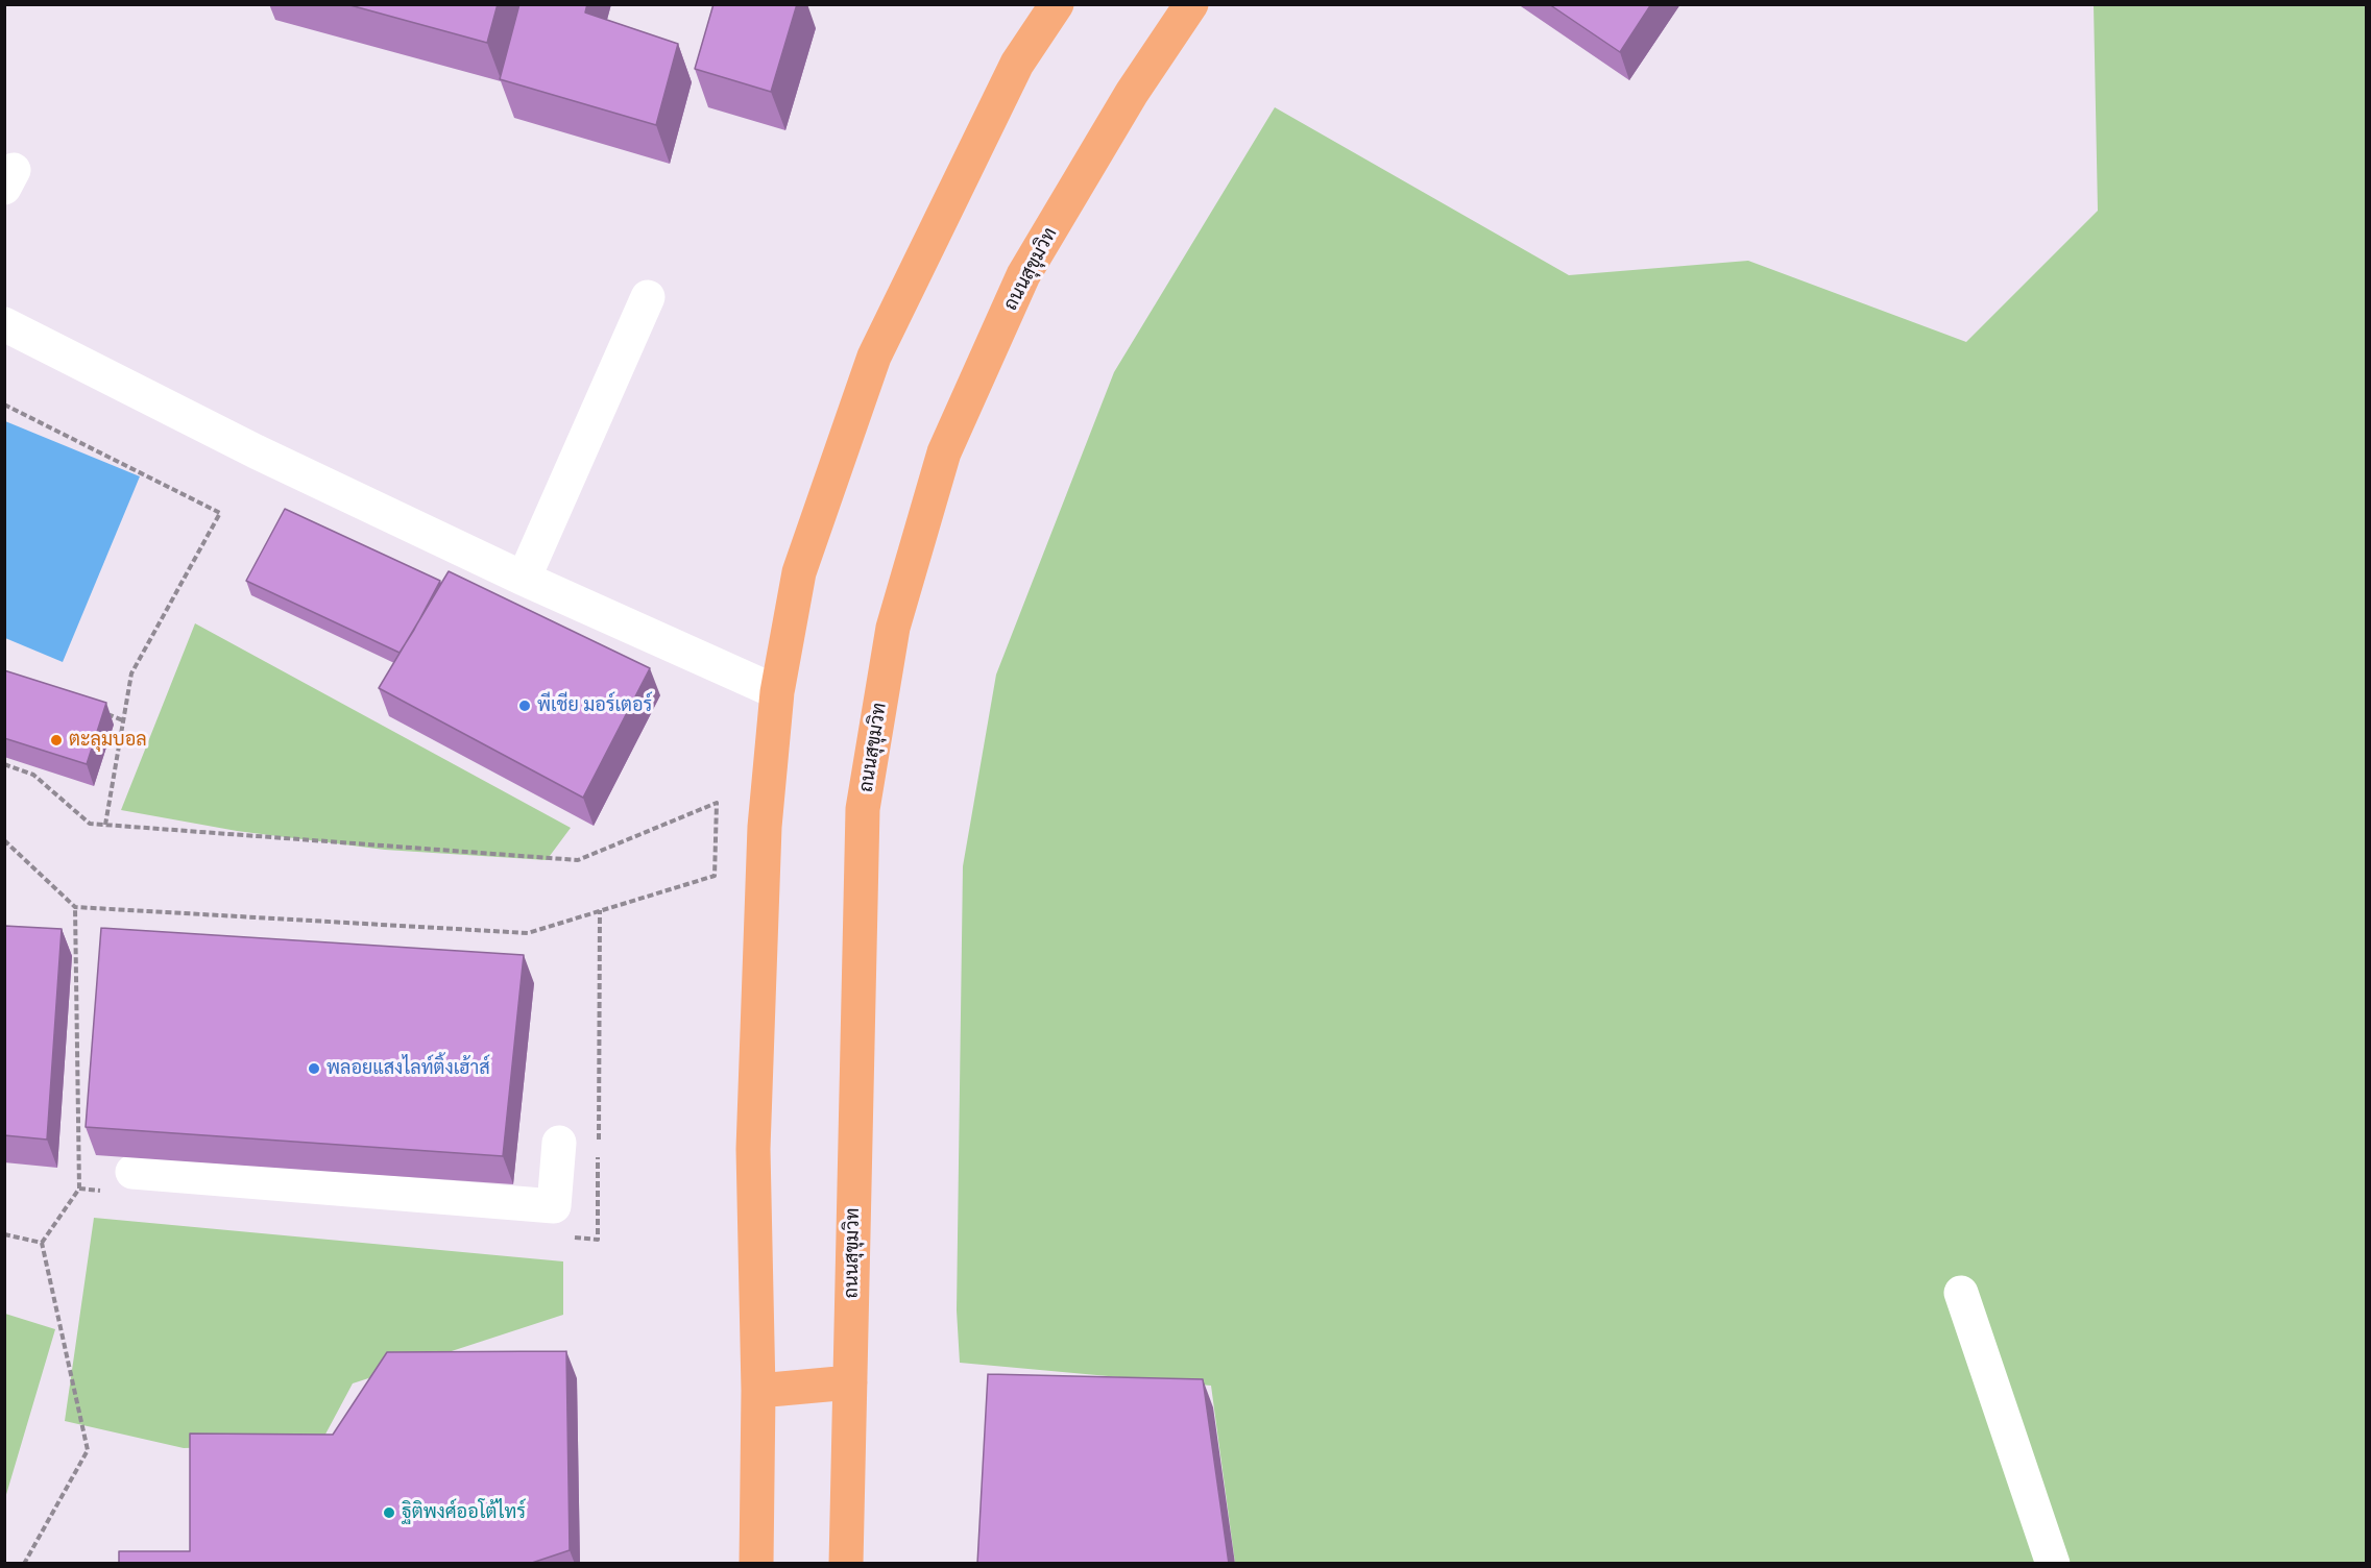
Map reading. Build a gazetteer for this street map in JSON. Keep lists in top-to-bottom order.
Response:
{
  "streets": {
    "highway": ["ถนนสุขุมวิท"]
  },
  "places": [
    "พีเชีย มอร์เตอร์",
    "ตะลุมบอล",
    "พลอยแสงไลท์ติ้งเฮ้าส์",
    "ฐิติพงศ์ออโต้ไทร์"
  ]
}
